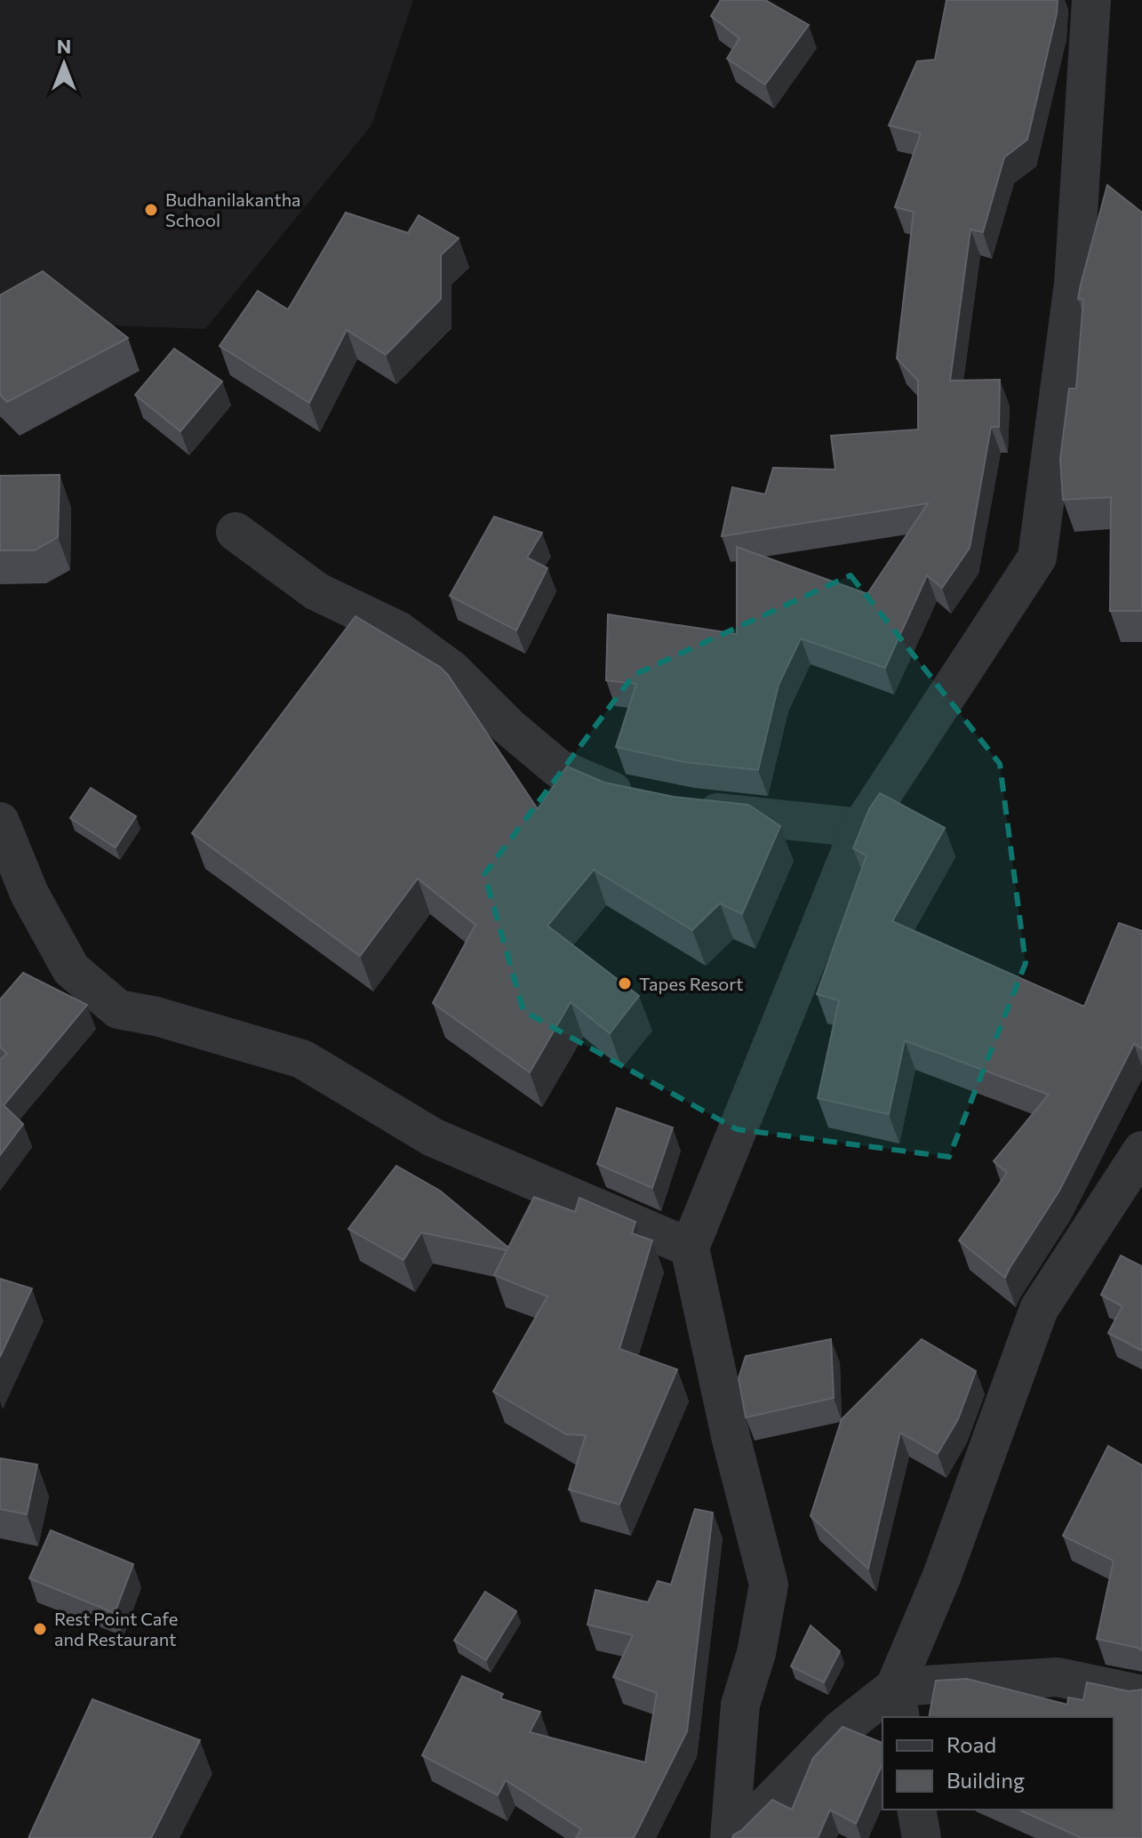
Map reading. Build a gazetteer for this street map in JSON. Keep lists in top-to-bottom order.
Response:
{
  "places": ["Budhanilakantha School", "Tapes Resort", "Rest Point Cafe and Restaurant"],
  "legend": ["Road", "Building"],
  "north": "top"
}
